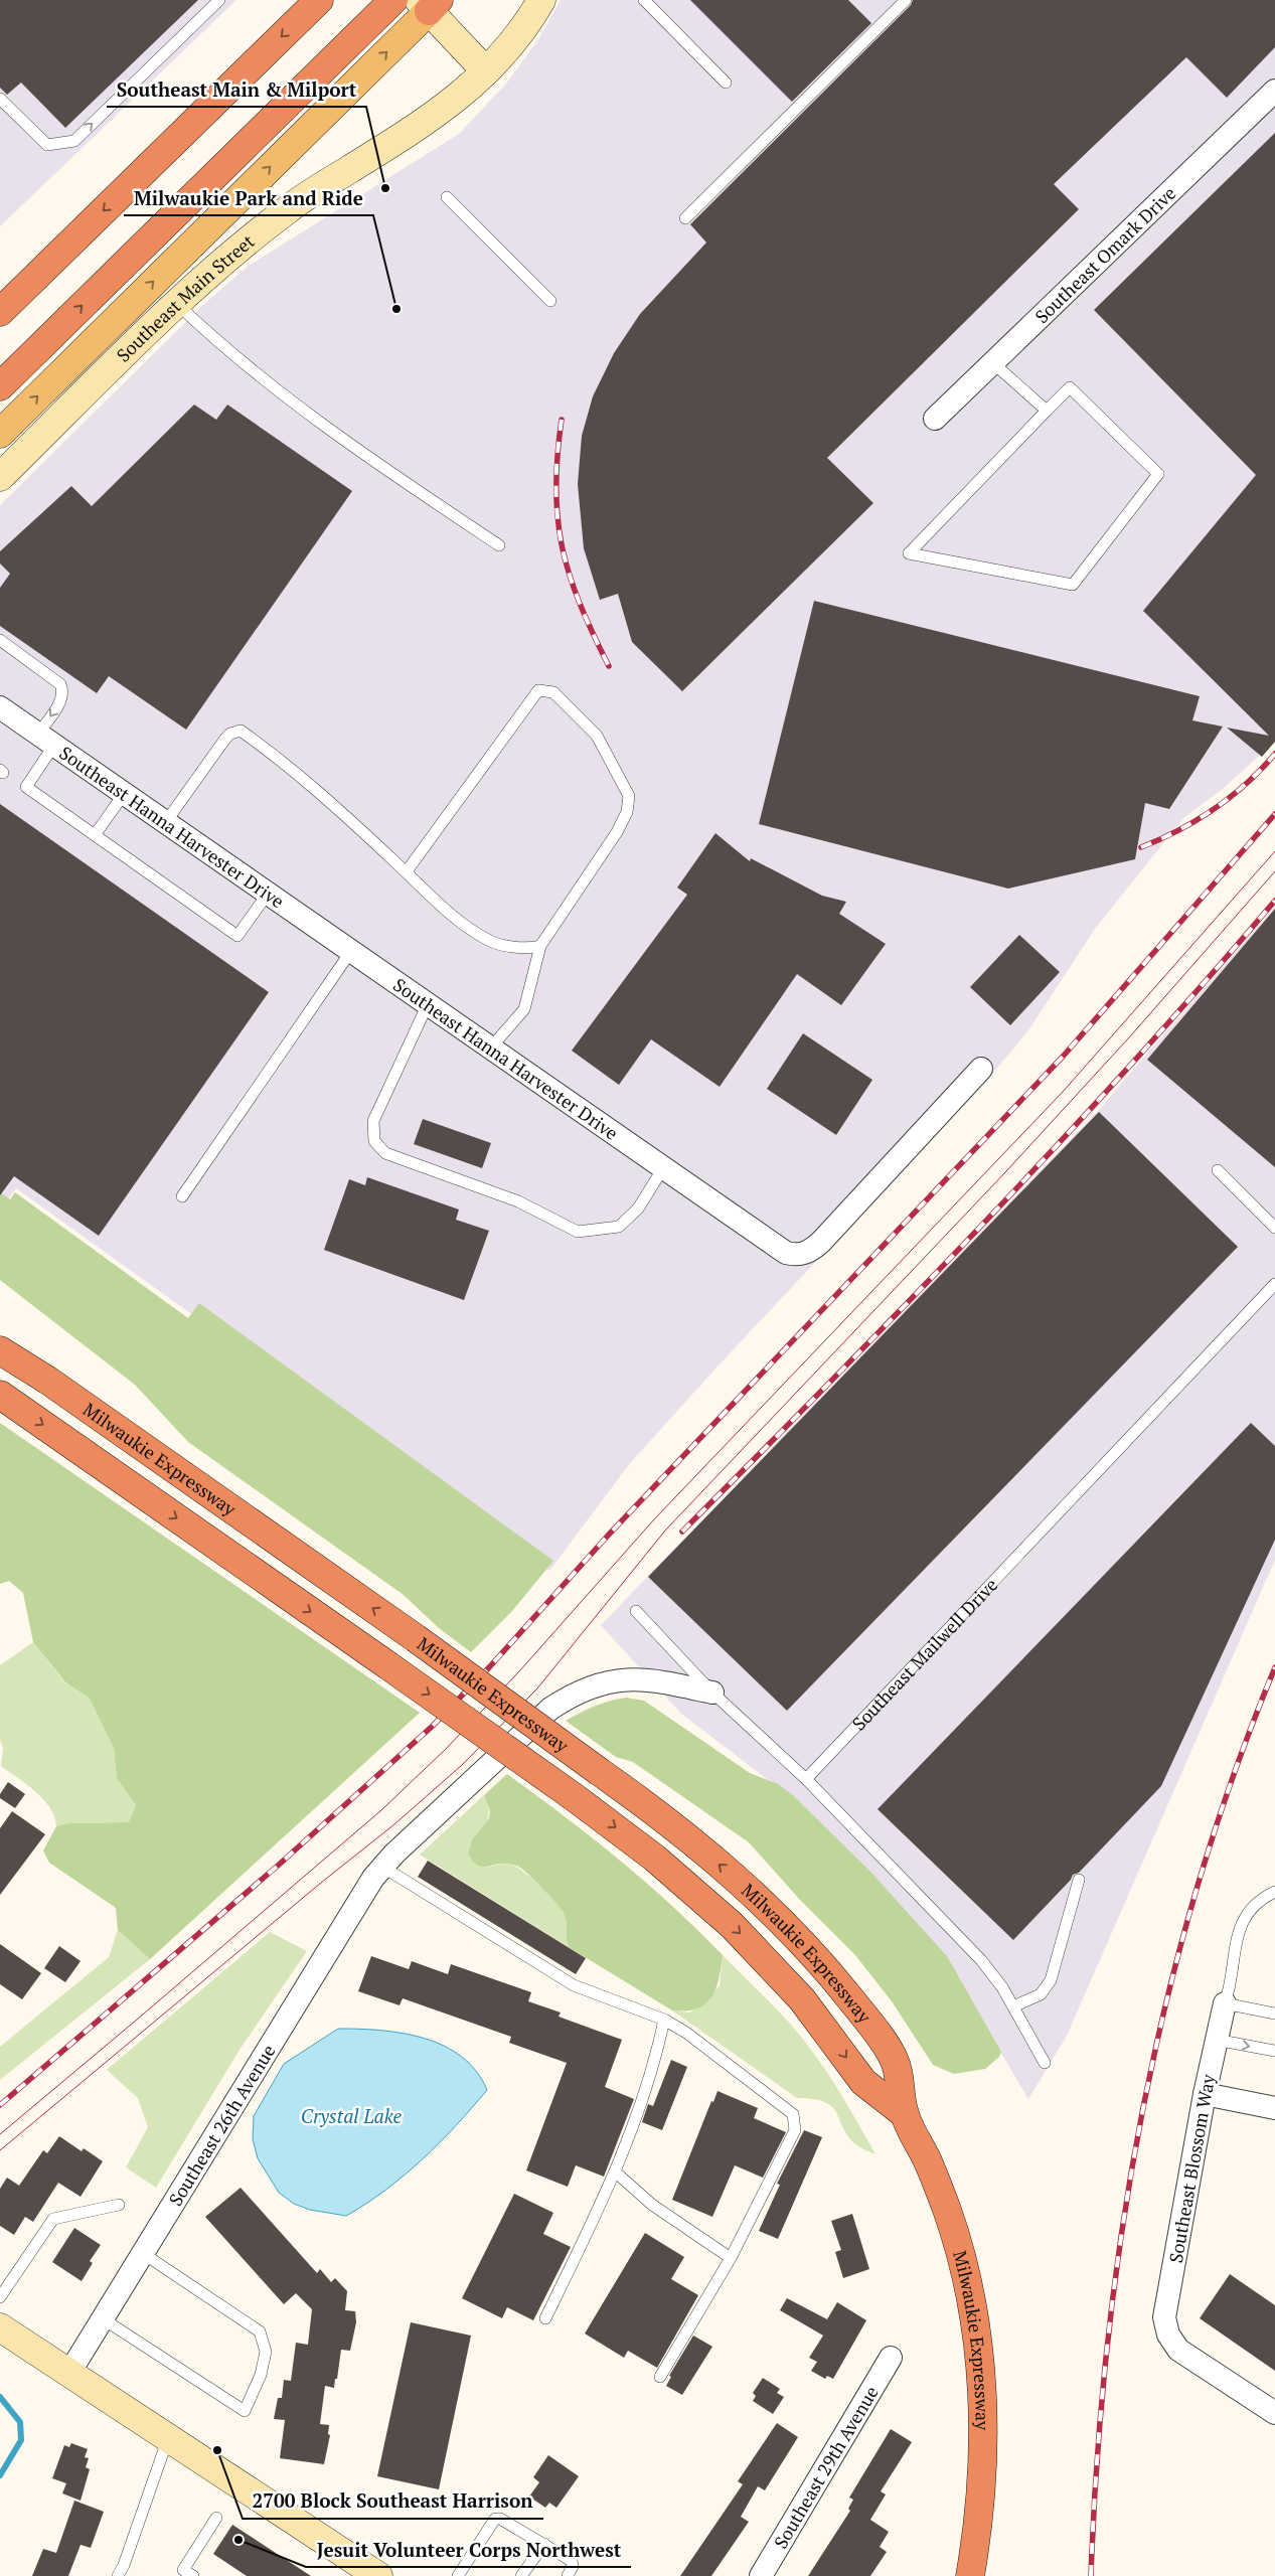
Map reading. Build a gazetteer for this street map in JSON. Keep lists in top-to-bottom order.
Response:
{
  "streets": {
    "highway": ["Milwaukie Expressway"],
    "street": [
      "Southeast Omark Drive",
      "Southeast Main Street",
      "Southeast Hanna Harvester Drive",
      "Southeast 26th Avenue",
      "Southeast Blossom Way",
      "Southeast 29th Avenue"
    ],
    "lane": ["Southeast Mailwell Drive"]
  },
  "water": ["Crystal Lake"],
  "places": [
    "Southeast Main & Milport",
    "Milwaukie Park and Ride",
    "2700 Block Southeast Harrison",
    "Jesuit Volunteer Corps Northwest"
  ]
}
